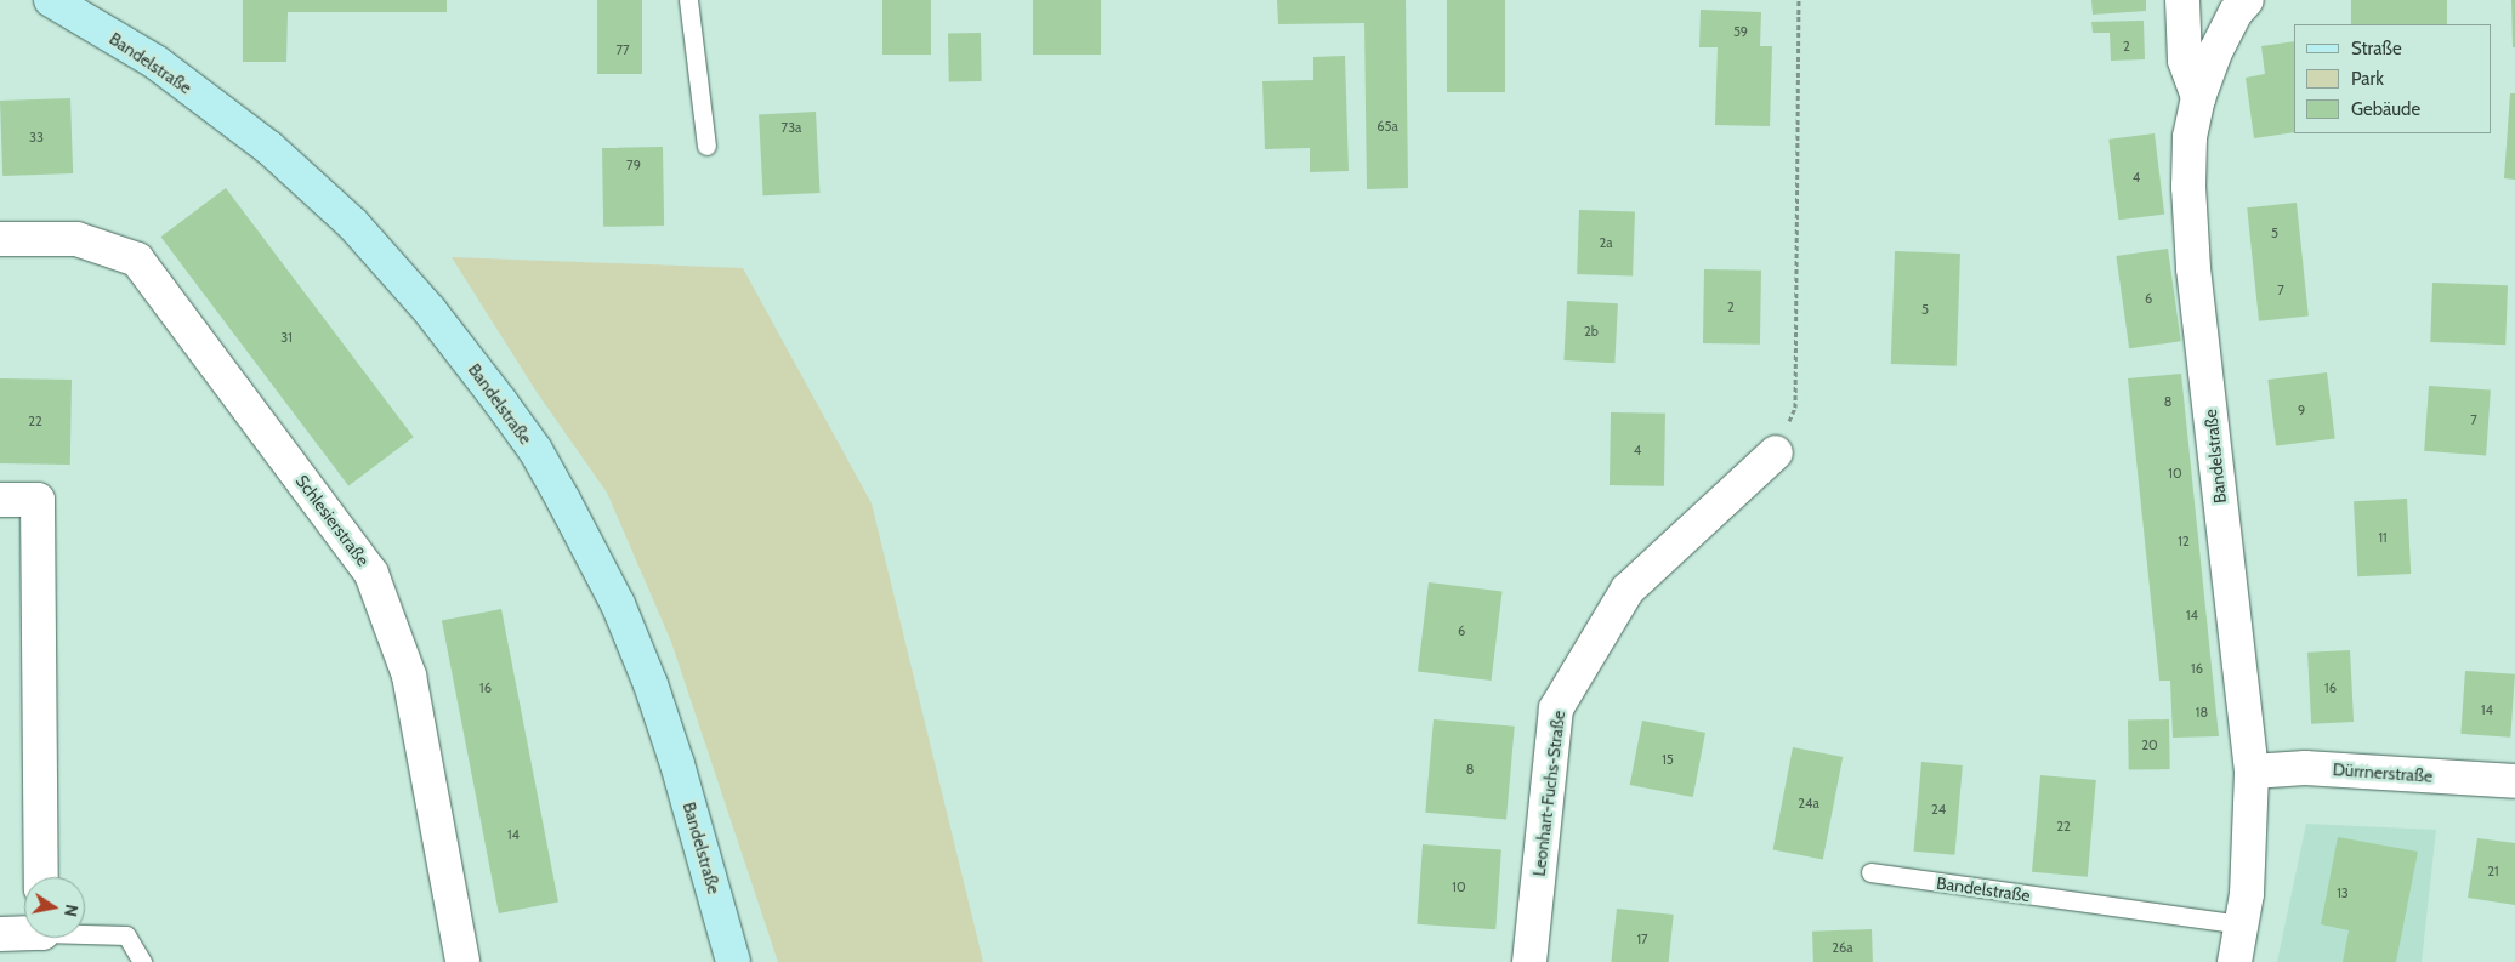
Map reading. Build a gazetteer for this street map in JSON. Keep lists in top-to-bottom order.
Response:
{
  "streets": {
    "main road": ["Bandelstraße"],
    "street": ["Schlesierstraße", "Dürrnerstraße", "Leonhart-Fuchs-Straße"]
  },
  "crossings": [
    ["Bandelstraße", "Dürrnerstraße"]
  ],
  "house_numbers": [
    "59",
    "2",
    "77",
    "65a",
    "73a",
    "33",
    "79",
    "4",
    "5",
    "2a",
    "7",
    "6",
    "2",
    "5",
    "2b",
    "31",
    "8",
    "9",
    "7",
    "22",
    "4",
    "10",
    "11",
    "12",
    "14",
    "6",
    "16",
    "16",
    "16",
    "14",
    "18",
    "20",
    "15",
    "8",
    "24a",
    "24",
    "22",
    "14",
    "21",
    "10",
    "13",
    "17",
    "26a"
  ],
  "legend": ["Straße", "Park", "Gebäude"],
  "north": "right"
}
